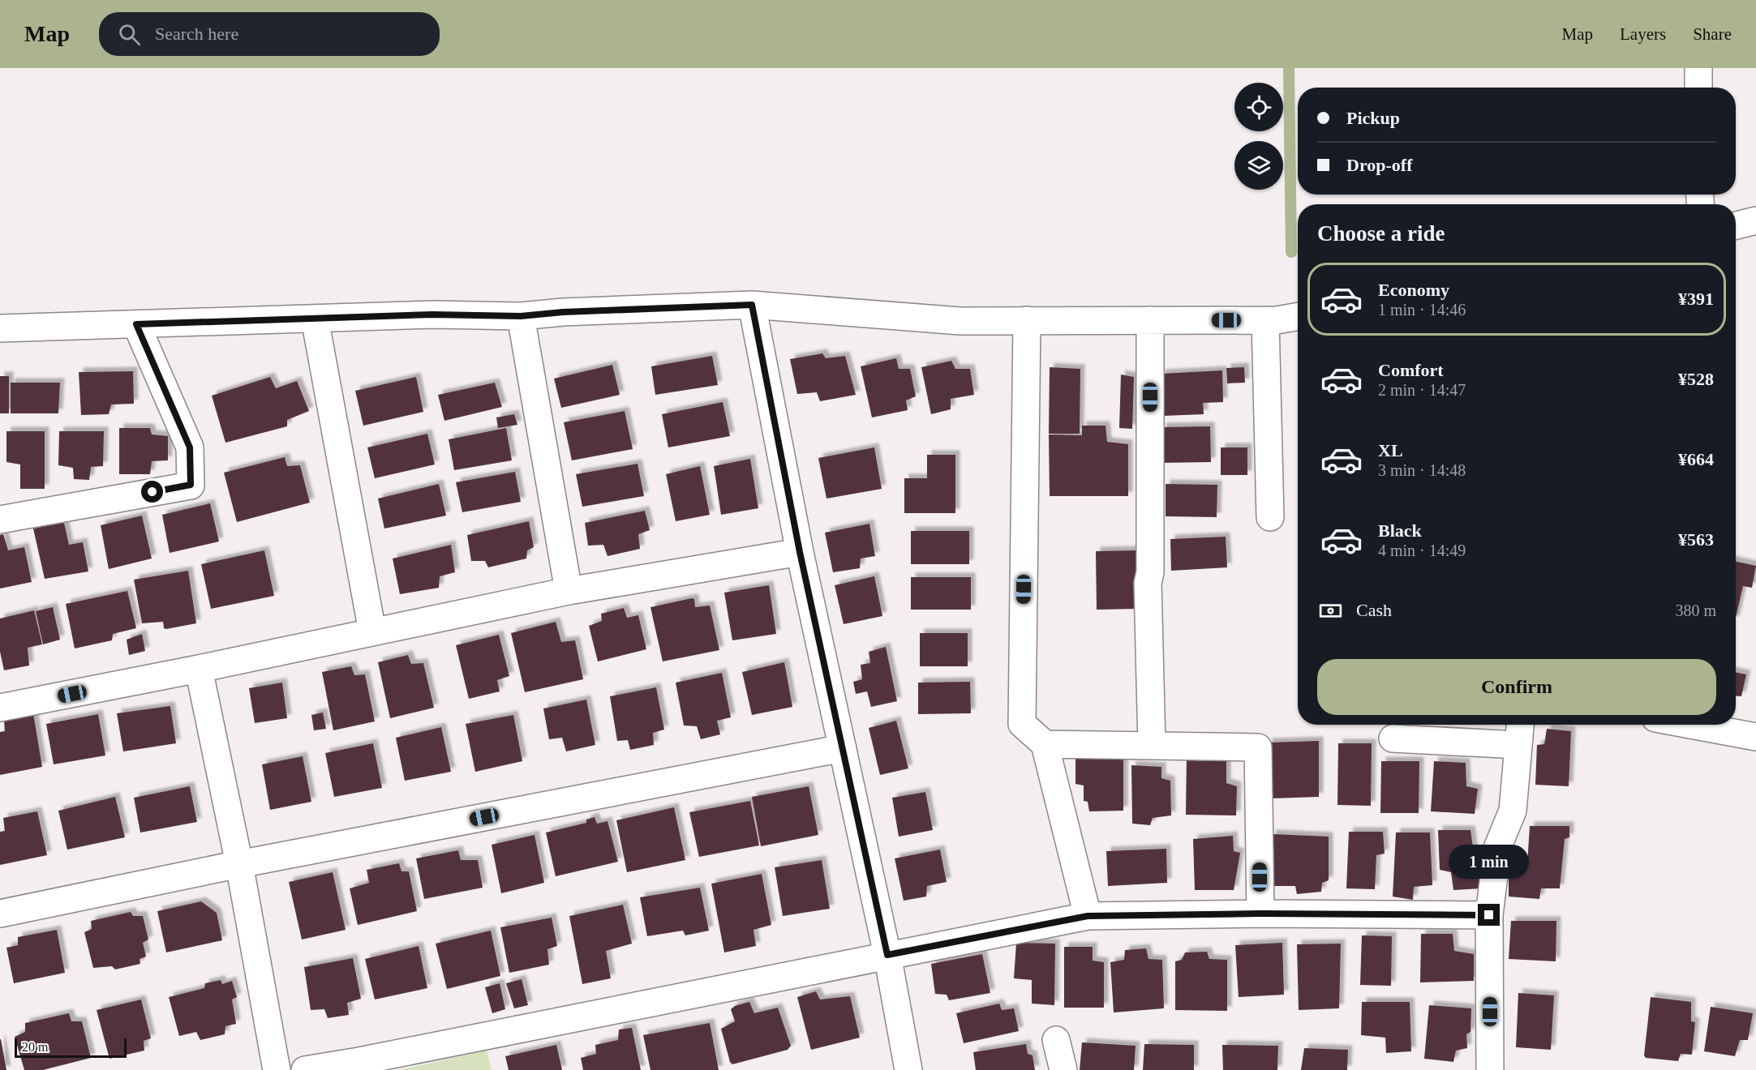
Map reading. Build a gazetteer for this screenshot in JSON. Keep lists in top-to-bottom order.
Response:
{
  "scale_bar": "20 m",
  "page": {
    "header": "Map",
    "search": "Search here",
    "nav": ["Map", "Layers", "Share"],
    "banner": ["Pickup", "Drop-off"],
    "heading": "Choose a ride",
    "list": [
      {
        "name": "Economy",
        "note": "1 min · 14:46",
        "value": "¥391"
      },
      {
        "name": "Comfort",
        "note": "2 min · 14:47",
        "value": "¥528"
      },
      {
        "name": "XL",
        "note": "3 min · 14:48",
        "value": "¥664"
      },
      {
        "name": "Black",
        "note": "4 min · 14:49",
        "value": "¥563"
      }
    ],
    "pay": ["Cash", "380 m"],
    "buttons": "Confirm",
    "bubble": "1 min",
    "scale": "20 m"
  }
}
